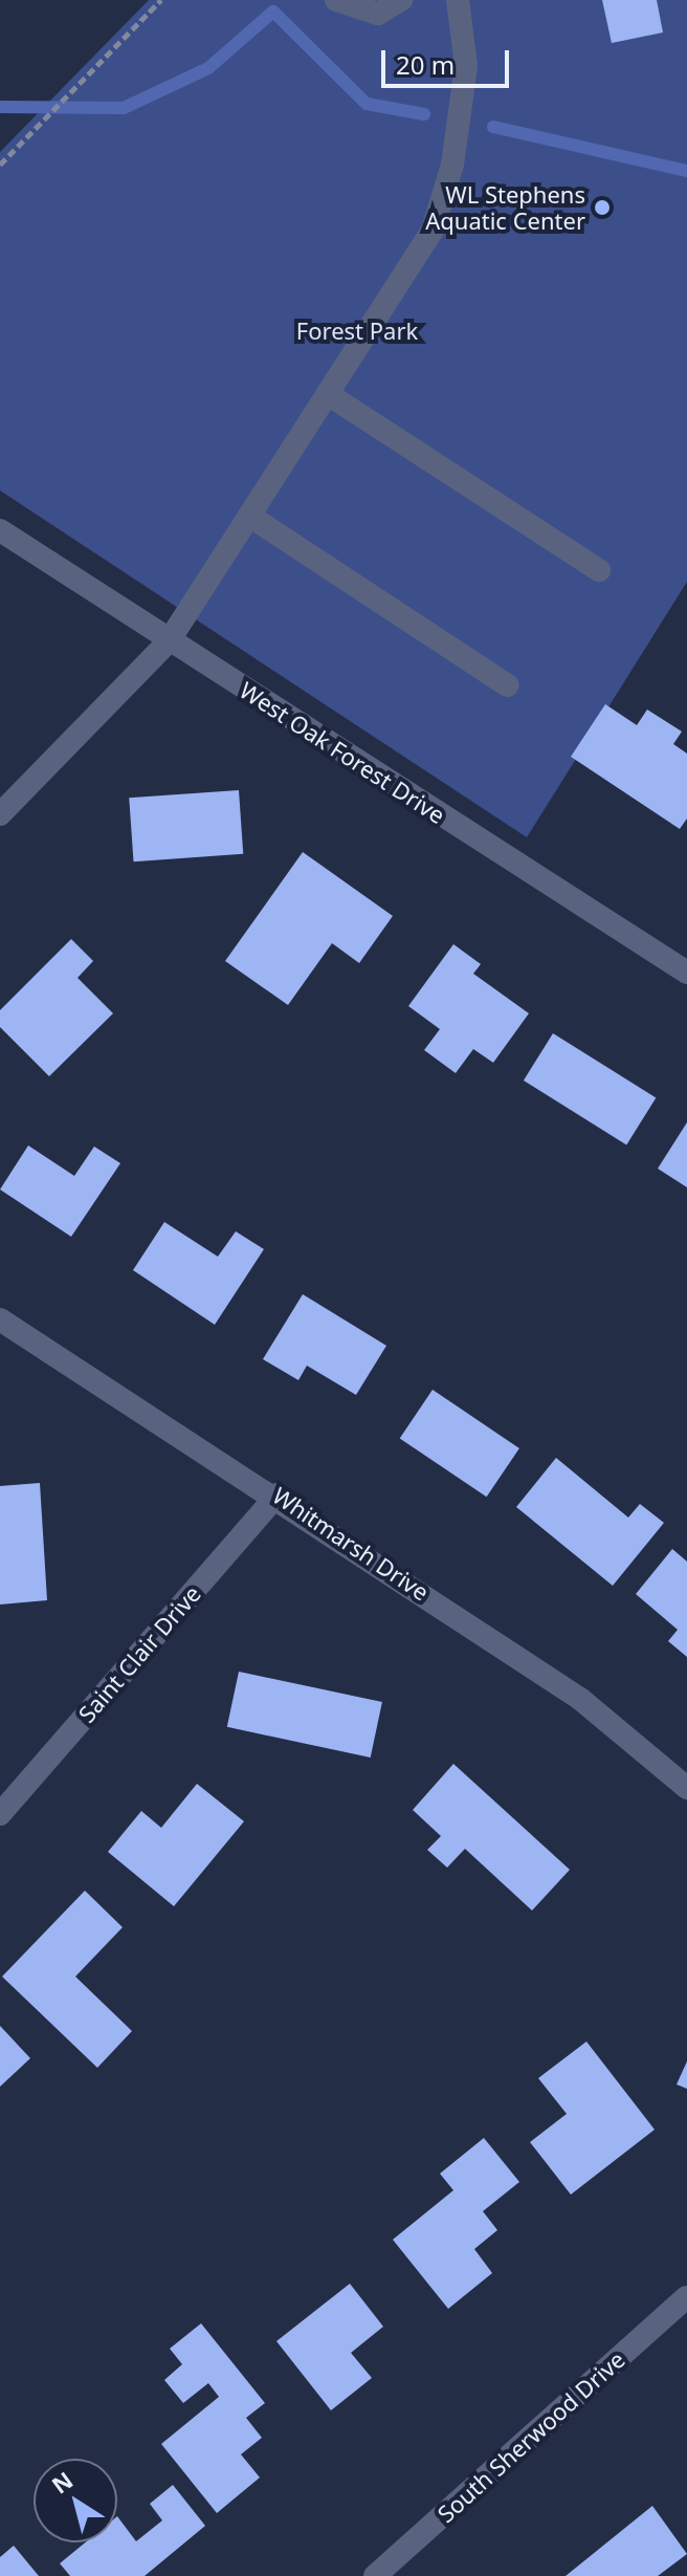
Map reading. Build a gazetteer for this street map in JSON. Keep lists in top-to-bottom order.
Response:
{
  "streets": {
    "street": [
      "West Oak Forest Drive",
      "Whitmarsh Drive",
      "Saint Clair Drive",
      "South Sherwood Drive"
    ]
  },
  "crossings": [
    ["Whitmarsh Drive", "Saint Clair Drive"]
  ],
  "parks": ["Forest Park"],
  "places": ["WL Stephens Aquatic Center"],
  "scale_bar": "20 m",
  "north": "top left"
}
